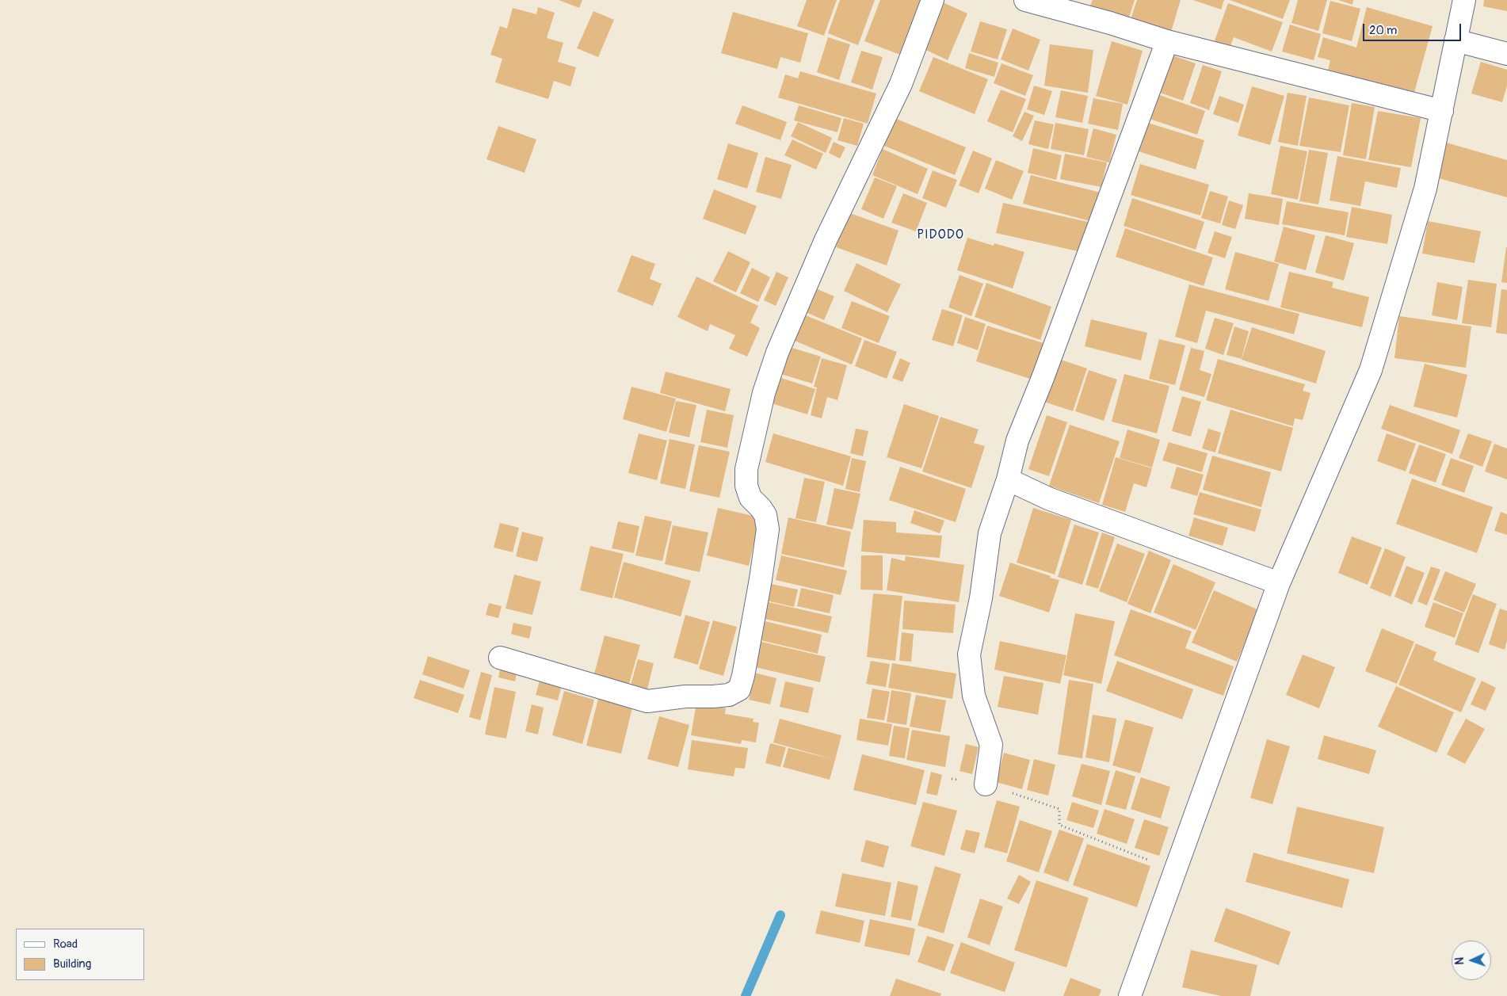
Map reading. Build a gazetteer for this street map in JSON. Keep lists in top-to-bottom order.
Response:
{
  "districts": ["PIDODO"],
  "legend": ["Road", "Building"],
  "scale_bar": "20 m",
  "north": "left"
}
